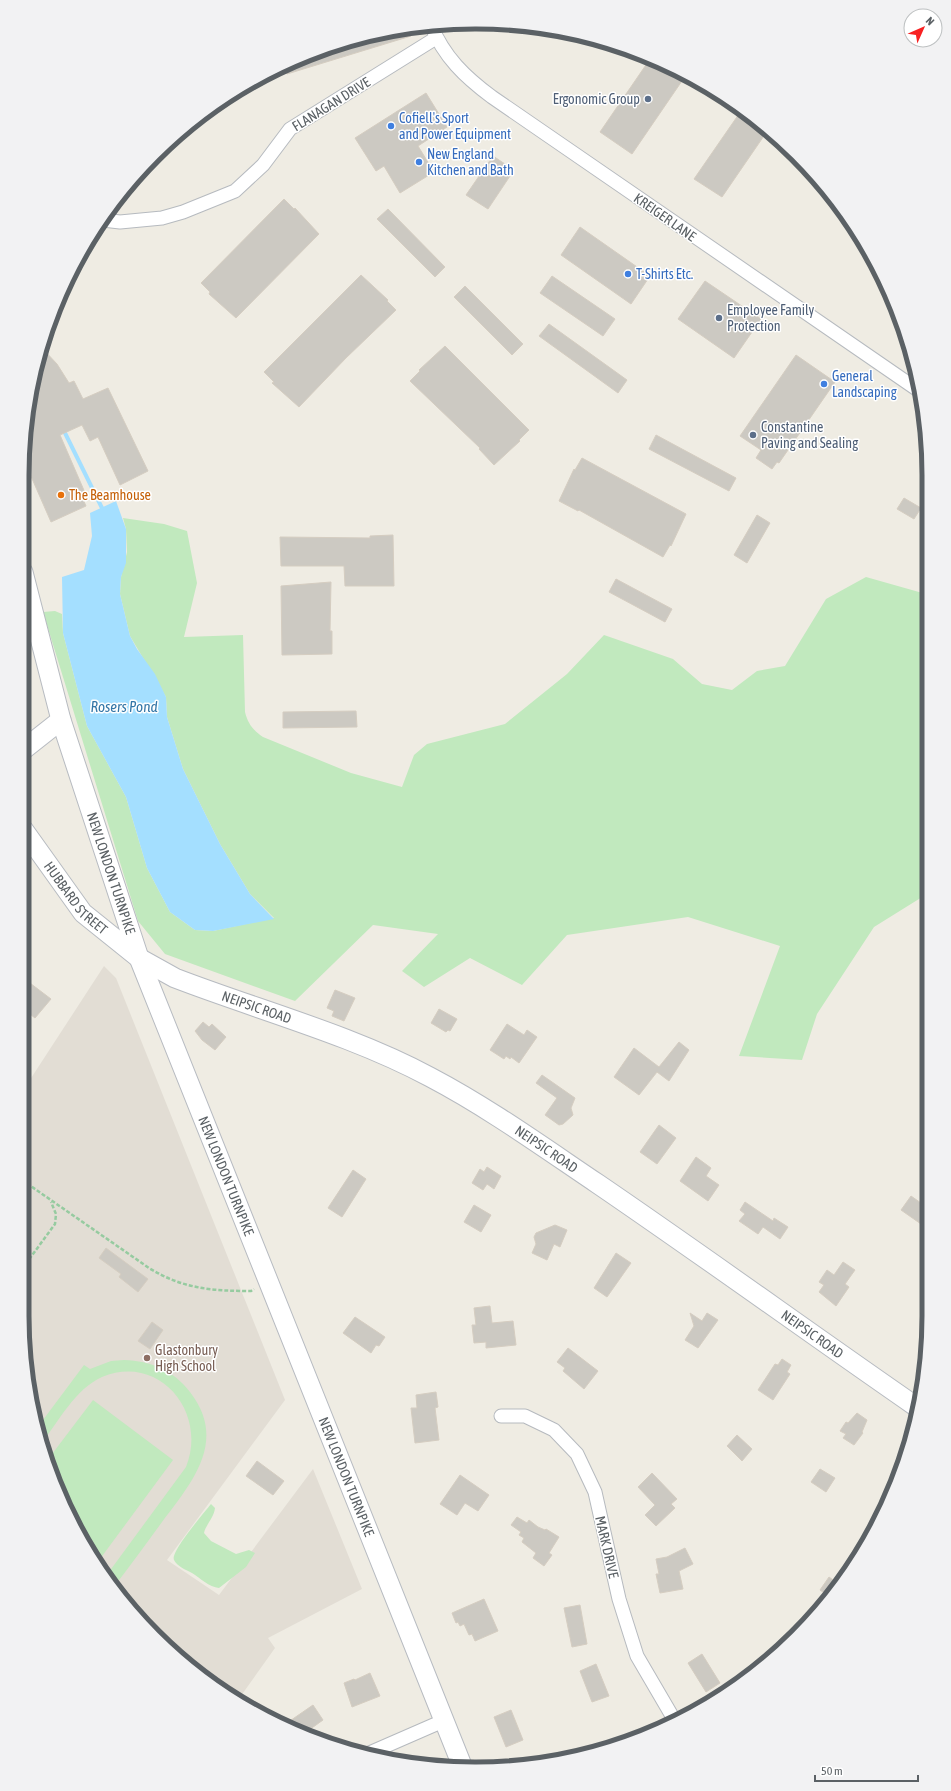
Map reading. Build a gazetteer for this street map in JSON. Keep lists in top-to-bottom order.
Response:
{
  "streets": {
    "street": [
      "FLANAGAN DRIVE",
      "KREIGER LANE",
      "NEW LONDON TURNPIKE",
      "HUBBARD STREET",
      "NEIPSIC ROAD",
      "MARK DRIVE"
    ]
  },
  "crossings": [
    ["FLANAGAN DRIVE", "KREIGER LANE"],
    ["NEW LONDON TURNPIKE", "HUBBARD STREET"],
    ["NEW LONDON TURNPIKE", "NEIPSIC ROAD"],
    ["HUBBARD STREET", "NEIPSIC ROAD"]
  ],
  "water": ["Rosers Pond"],
  "places": [
    "Ergonomic Group",
    "Cofiell's Sport and Power Equipment",
    "New England Kitchen and Bath",
    "T-Shirts Etc.",
    "Employee Family Protection",
    "General Landscaping",
    "Constantine Paving and Sealing",
    "The Beamhouse",
    "Glastonbury High School"
  ],
  "scale_bar": "50 m",
  "north": "top right"
}
